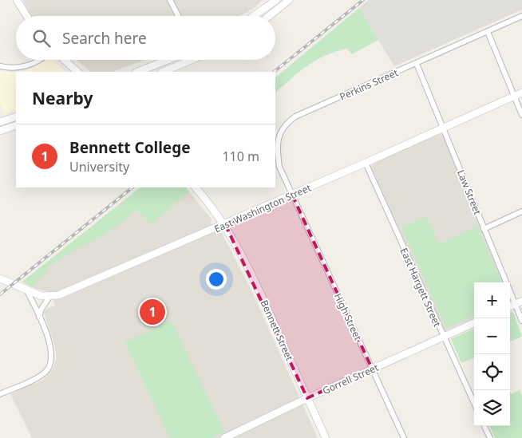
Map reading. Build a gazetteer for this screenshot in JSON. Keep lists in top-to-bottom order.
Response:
{
  "streets": {
    "street": [
      "Perkins Street",
      "Law Street",
      "East Washington Street",
      "East Hargett Street",
      "High Street",
      "Bennett Street",
      "Gorrell Street"
    ]
  },
  "crossings": [
    ["Perkins Street", "Law Street"],
    ["Perkins Street", "East Washington Street"],
    ["Perkins Street", "High Street"],
    ["Law Street", "East Washington Street"],
    ["East Washington Street", "East Hargett Street"],
    ["East Washington Street", "High Street"],
    ["East Washington Street", "Bennett Street"],
    ["East Hargett Street", "Gorrell Street"],
    ["High Street", "Gorrell Street"],
    ["Bennett Street", "Gorrell Street"]
  ],
  "page": {
    "search": "Search here",
    "heading": "Nearby",
    "list": [
      {
        "mark": "1",
        "name": "Bennett College",
        "note": "University",
        "value": "110 m"
      }
    ],
    "map_buttons": ["+", "−"],
    "pins": "1"
  }
}
